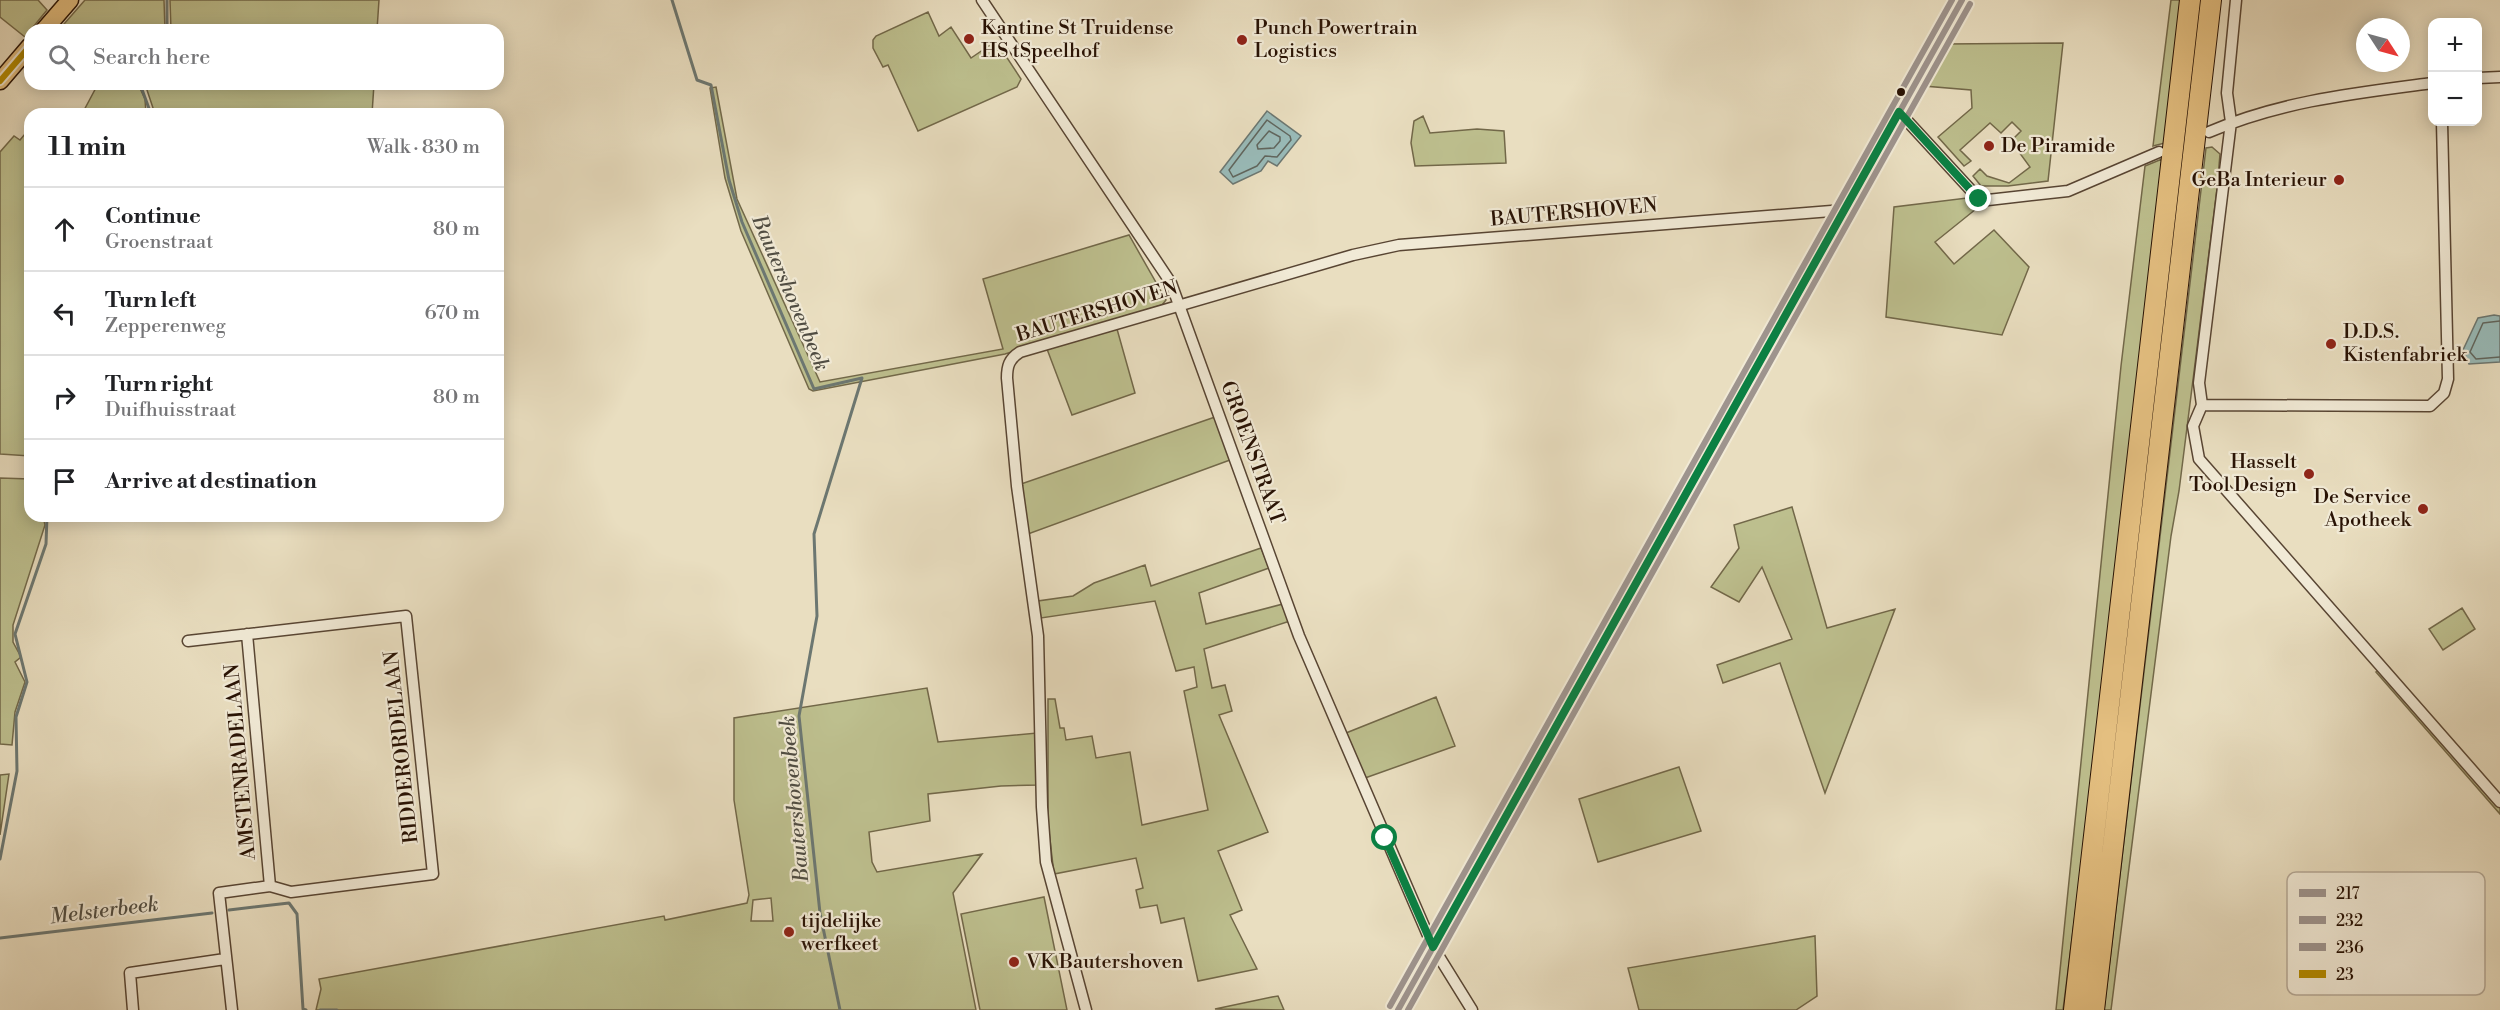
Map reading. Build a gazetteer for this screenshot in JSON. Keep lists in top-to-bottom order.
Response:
{
  "streets": {
    "street": [
      "BAUTERSHOVEN",
      "GROENSTRAAT",
      "RIDDERORDELAAN",
      "AMSTENRADELAAN"
    ]
  },
  "crossings": [
    ["BAUTERSHOVEN", "GROENSTRAAT"],
    ["RIDDERORDELAAN", "AMSTENRADELAAN"]
  ],
  "water": ["Bautershovenbeek", "Melsterbeek"],
  "places": [
    "Kantine St Truidense HS tSpeelhof",
    "Punch Powertrain Logistics",
    "De Piramide",
    "GeBa Interieur",
    "D.D.S. Kistenfabriek",
    "Hasselt Tool Design",
    "De Service Apotheek",
    "tijdelijke werfkeet",
    "VK Bautershoven"
  ],
  "lines": [
    "transit line 217",
    "transit line 236",
    "transit line 232",
    "transit line 23"
  ],
  "legend": [
    "217",
    "232",
    "236",
    "23"
  ],
  "north": "bottom right",
  "page": {
    "map_buttons": ["+", "−"],
    "search": "Search here",
    "heading": ["11 min", "Walk · 830 m"],
    "list": [
      ["Continue", "Groenstraat", "80 m"],
      ["Turn left", "Zepperenweg", "670 m"],
      ["Turn right", "Duifhuisstraat", "80 m"],
      "Arrive at destination"
    ]
  }
}
